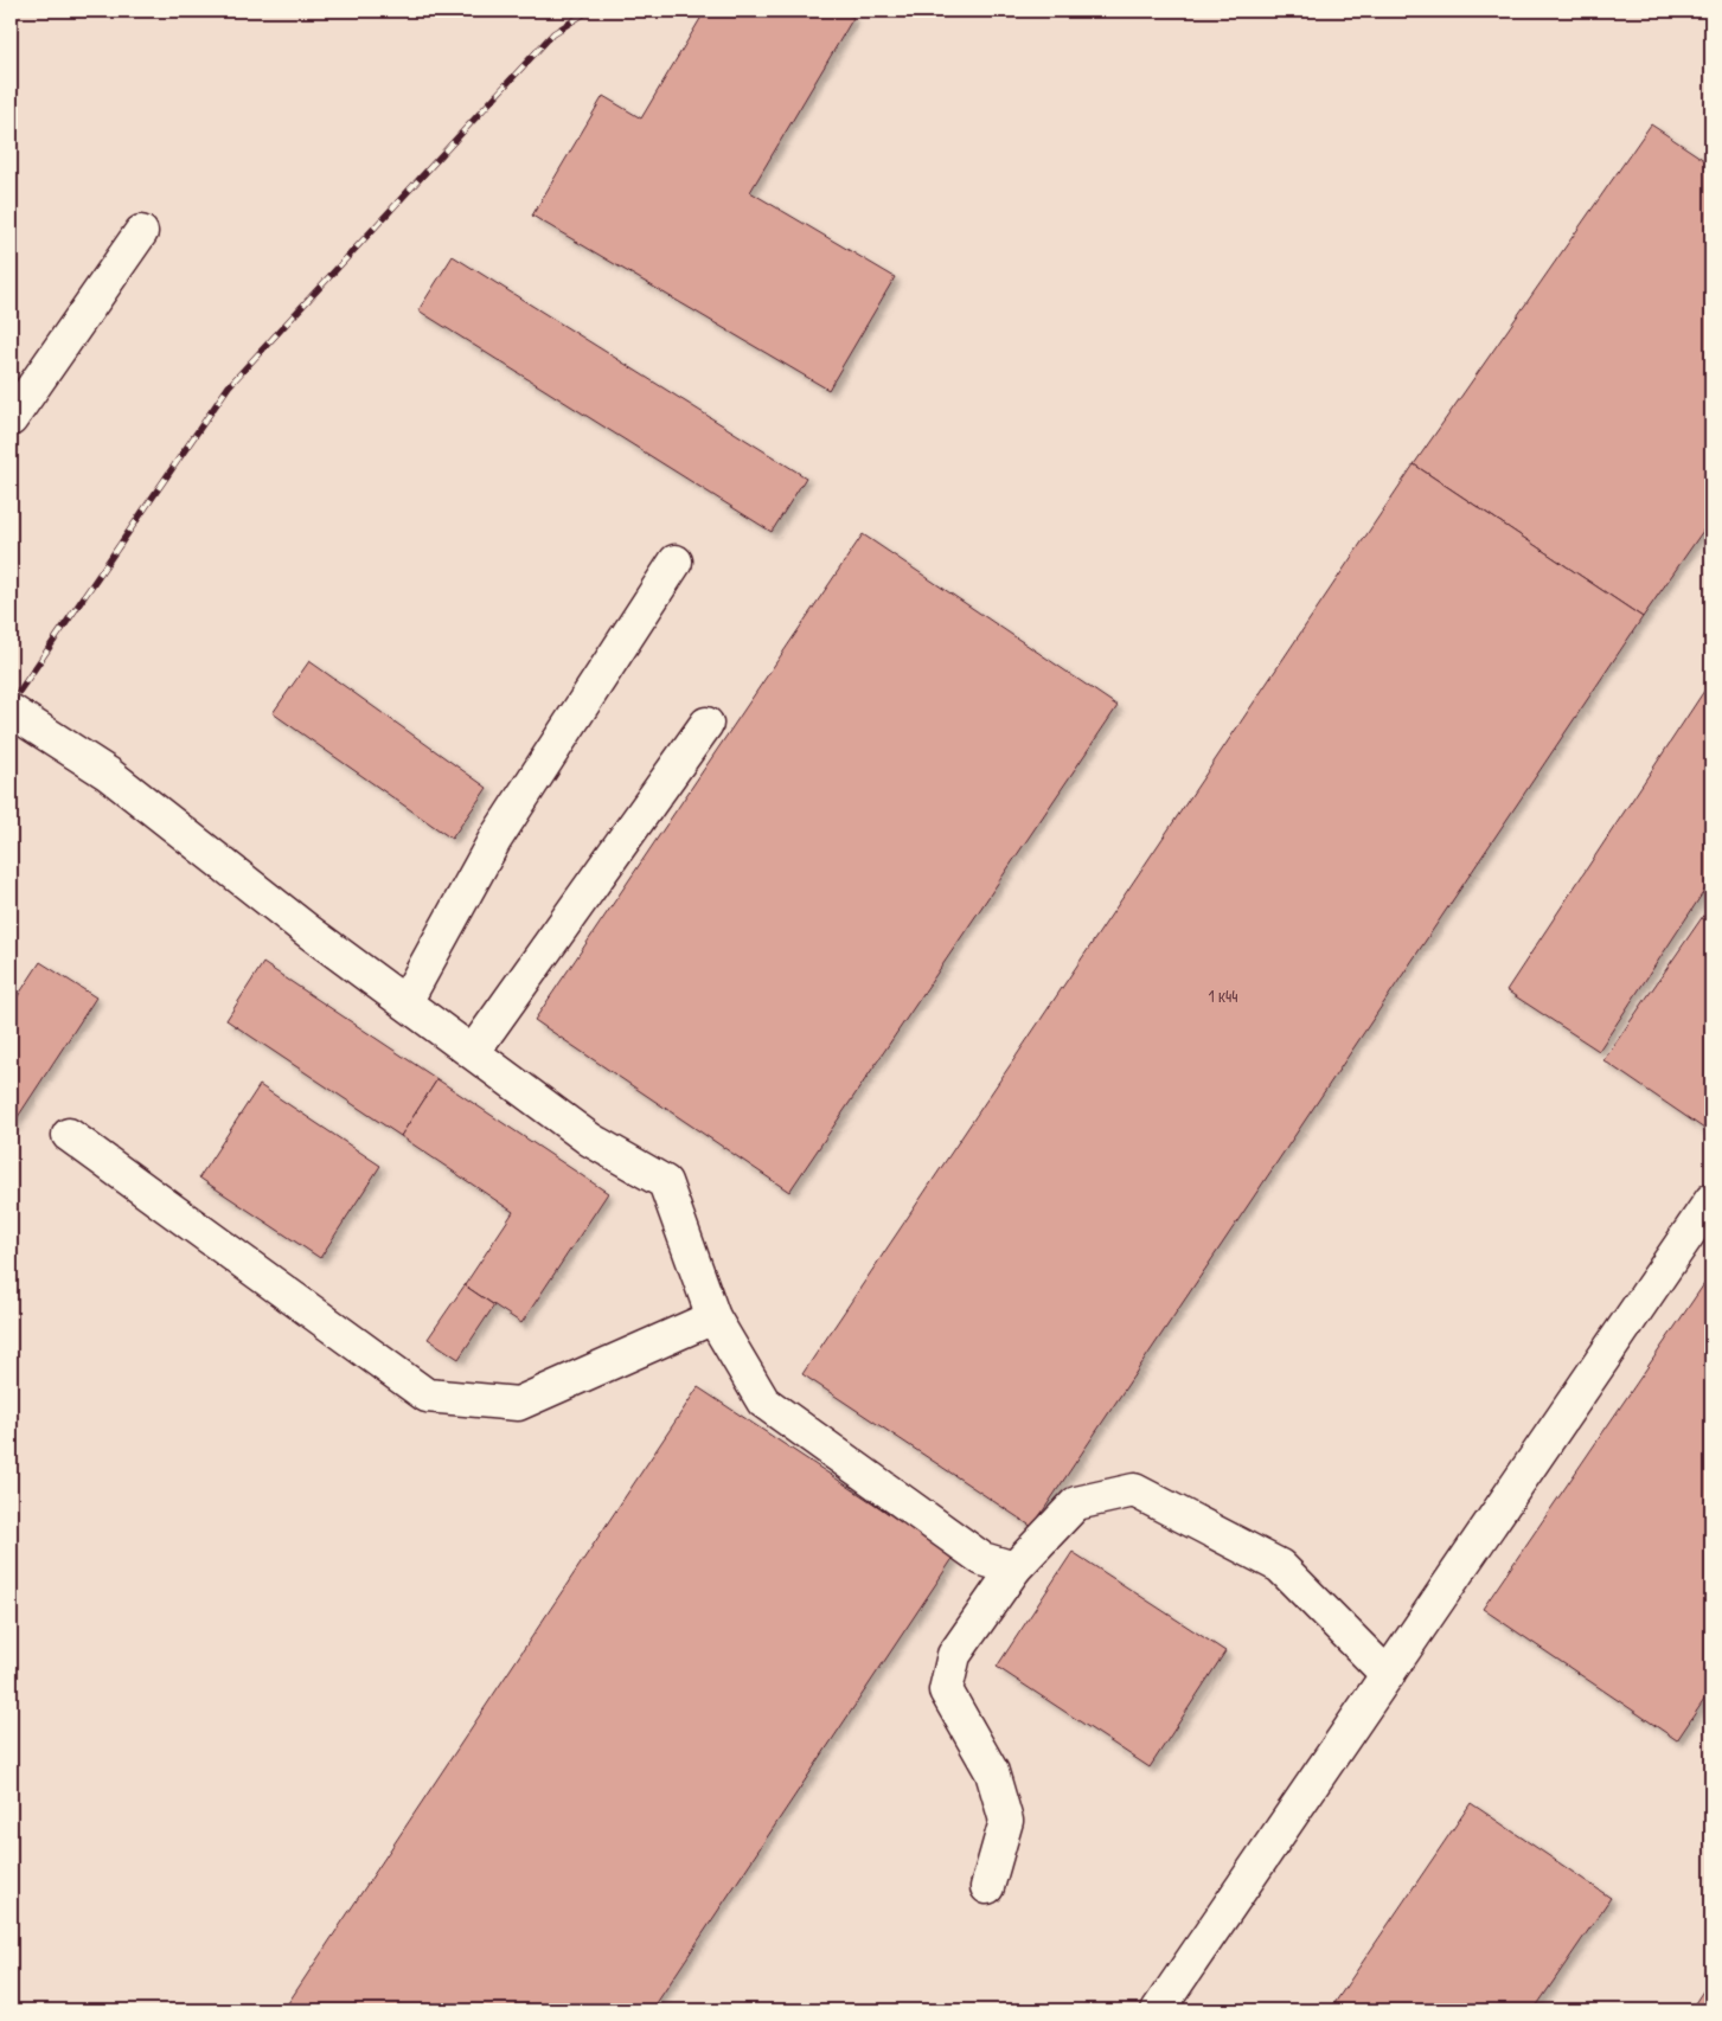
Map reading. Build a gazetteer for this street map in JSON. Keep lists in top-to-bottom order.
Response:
{
  "house_numbers": ["1 к44"]
}
